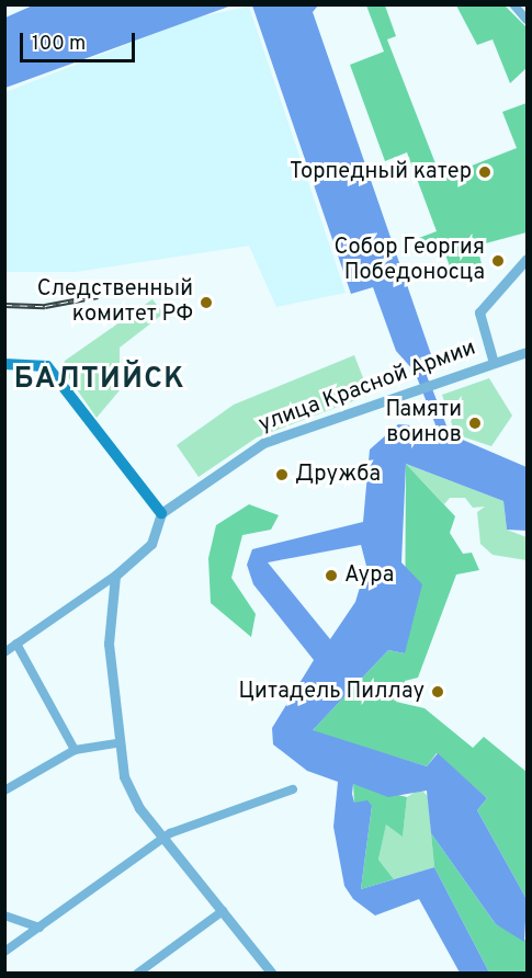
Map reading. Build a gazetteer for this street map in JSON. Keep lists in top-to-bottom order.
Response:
{
  "streets": {
    "street": ["улица Красной Армии"]
  },
  "districts": ["БАЛТИЙСК"],
  "places": [
    "Торпедный катер",
    "Собор Георгия Победоносца",
    "Следственный комитет РФ",
    "Памяти воинов",
    "Дружба",
    "Аура",
    "Цитадель Пиллау"
  ],
  "scale_bar": "100 m"
}
